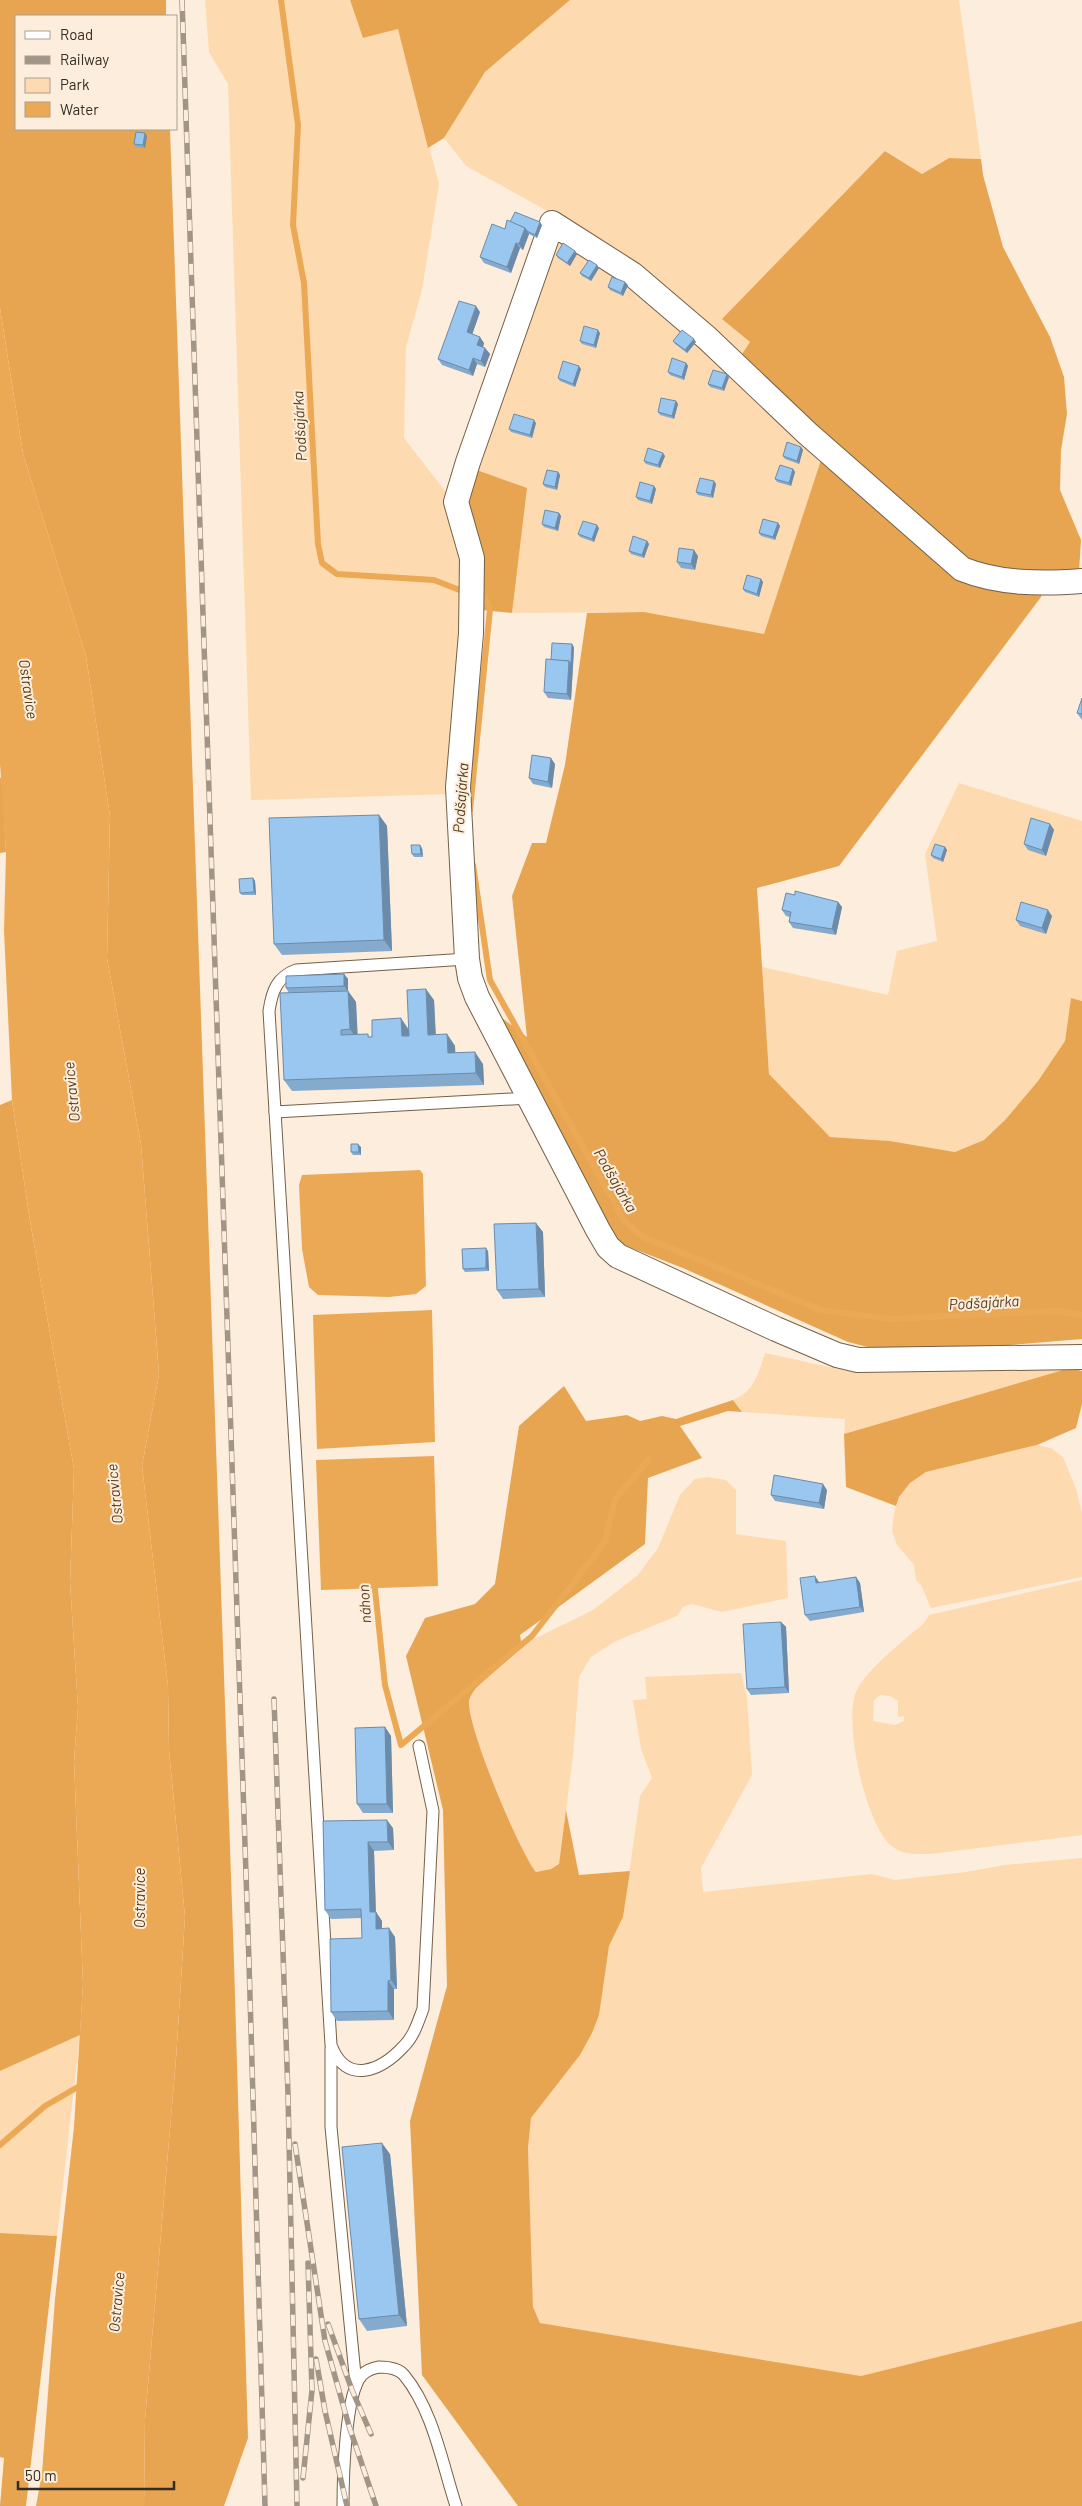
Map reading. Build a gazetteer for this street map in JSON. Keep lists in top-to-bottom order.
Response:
{
  "water": ["Podšajárka", "Ostravice", "náhon"],
  "legend": [
    "Road",
    "Railway",
    "Park",
    "Water"
  ],
  "scale_bar": "50 m"
}
